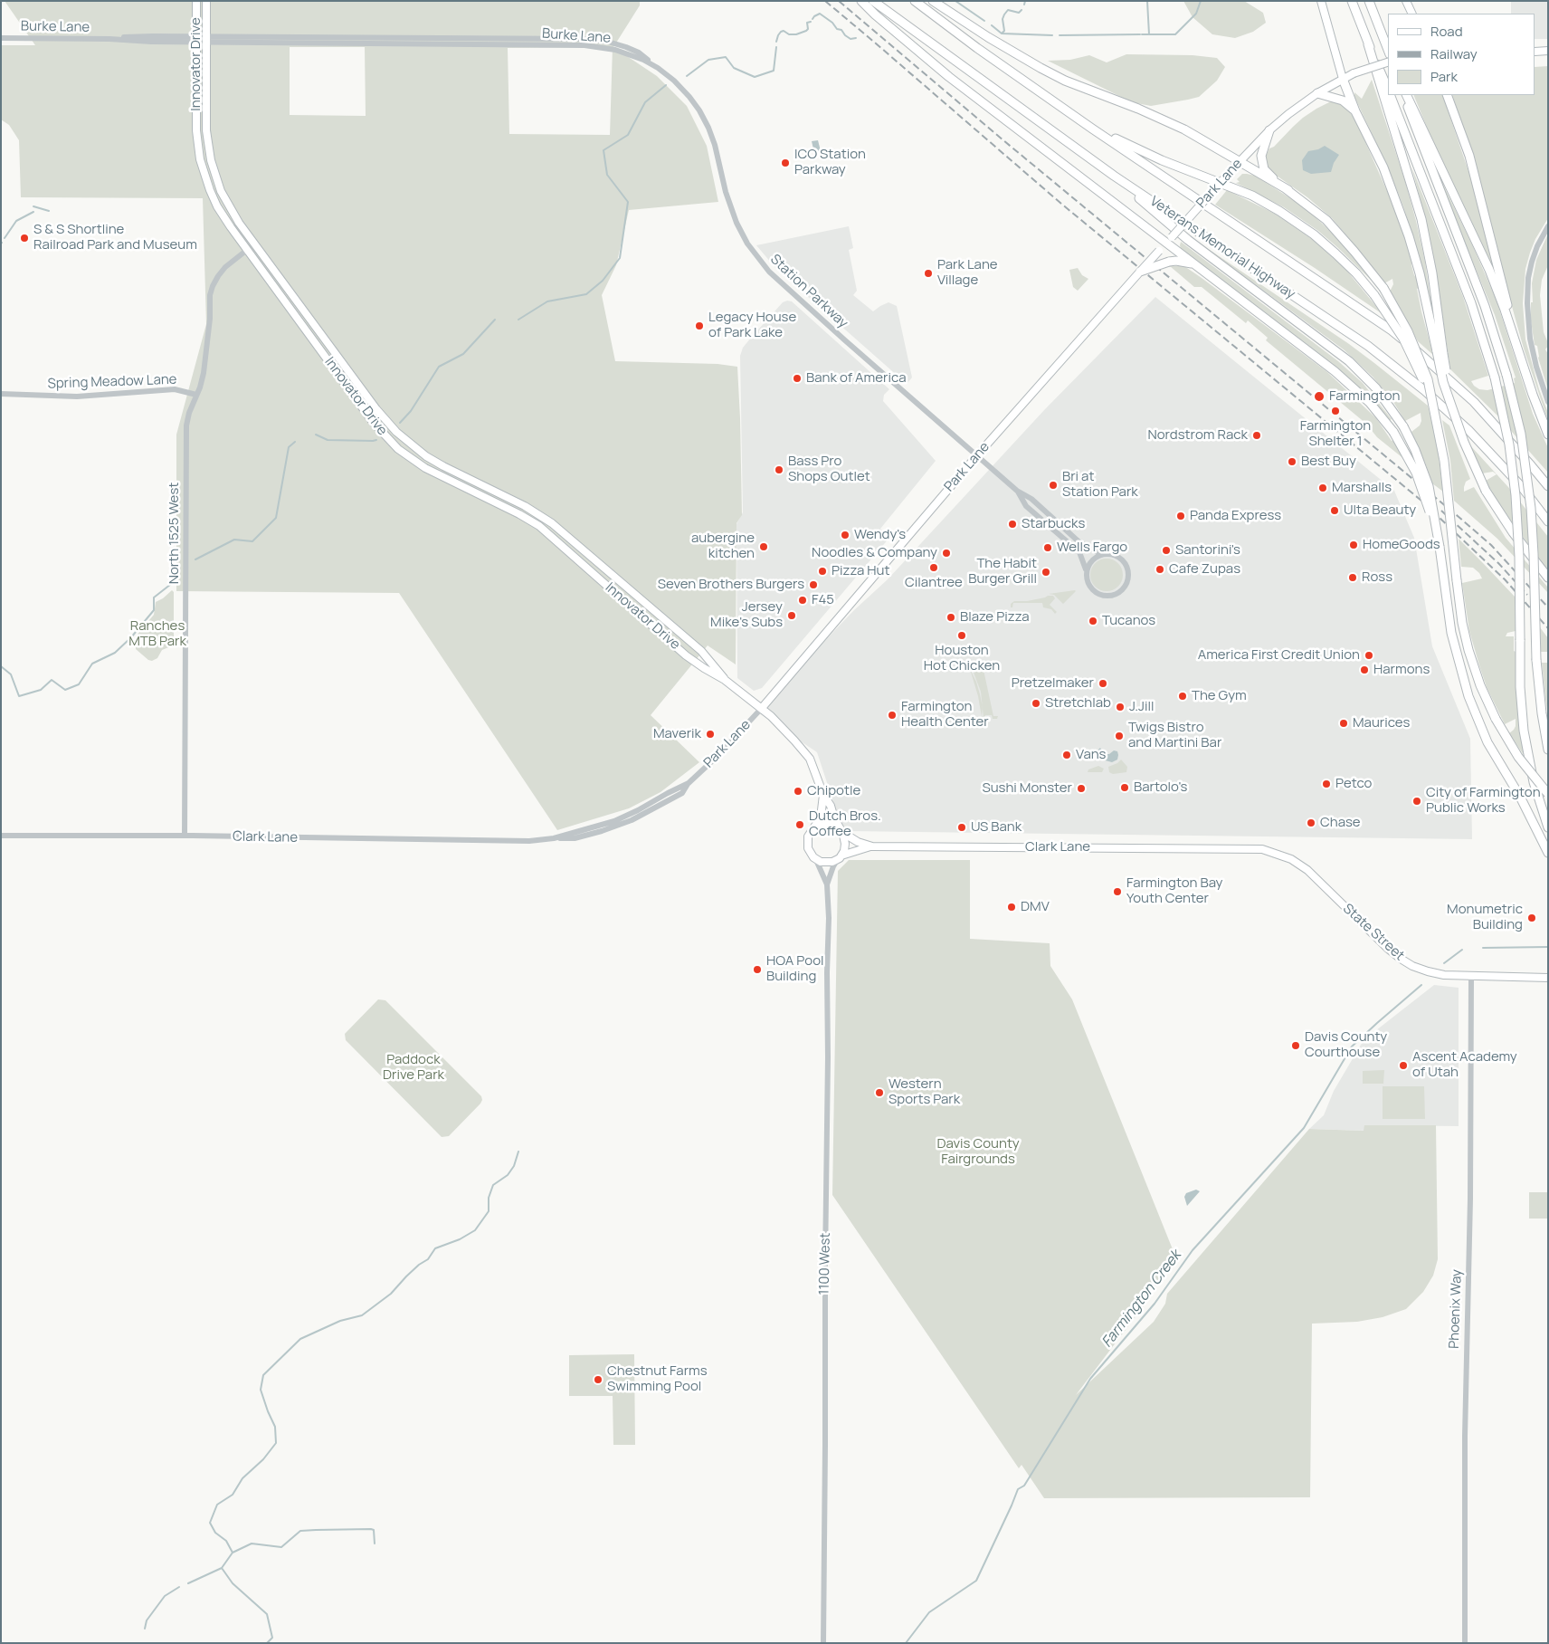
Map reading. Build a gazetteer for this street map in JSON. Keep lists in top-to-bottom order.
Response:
{
  "streets": {
    "highway": ["Veterans Memorial Highway"],
    "main road": [
      "Innovator Drive",
      "Park Lane",
      "Clark Lane",
      "State Street"
    ],
    "street": [
      "Burke Lane",
      "Station Parkway",
      "Spring Meadow Lane",
      "North 1525 West",
      "1100 West",
      "Phoenix Way"
    ]
  },
  "crossings": [
    ["Burke Lane", "Innovator Drive"],
    ["Burke Lane", "Station Parkway"],
    ["Innovator Drive", "Park Lane"],
    ["Innovator Drive", "North 1525 West"],
    ["Park Lane", "Station Parkway"],
    ["Park Lane", "Clark Lane"],
    ["Spring Meadow Lane", "North 1525 West"],
    ["North 1525 West", "Clark Lane"],
    ["Clark Lane", "State Street"],
    ["Clark Lane", "1100 West"],
    ["State Street", "Phoenix Way"]
  ],
  "water": ["Farmington Creek"],
  "parks": ["Ranches MTB Park", "Paddock Drive Park", "Davis County Fairgrounds"],
  "places": [
    "ICO Station Parkway",
    "S & S Shortline Railroad Park and Museum",
    "Park Lane Village",
    "Legacy House of Park Lake",
    "Bank of America",
    "Farmington",
    "Farmington Shelter 1",
    "Nordstrom Rack",
    "Best Buy",
    "Bass Pro Shops Outlet",
    "Bri at Station Park",
    "Marshalls",
    "Ulta Beauty",
    "Panda Express",
    "Starbucks",
    "Wendy's",
    "HomeGoods",
    "aubergine kitchen",
    "Wells Fargo",
    "Santorini's",
    "Noodles & Company",
    "Cilantree",
    "Cafe Zupas",
    "Pizza Hut",
    "The Habit Burger Grill",
    "Ross",
    "Seven Brothers Burgers",
    "F45",
    "Jersey Mike's Subs",
    "Blaze Pizza",
    "Tucanos",
    "Houston Hot Chicken",
    "America First Credit Union",
    "Harmons",
    "Pretzelmaker",
    "The Gym",
    "Stretchlab",
    "J.Jill",
    "Farmington Health Center",
    "Maurices",
    "Maverik",
    "Twigs Bistro and Martini Bar",
    "Vans",
    "Petco",
    "Bartolo's",
    "Sushi Monster",
    "Chipotle",
    "City of Farmington Public Works",
    "Chase",
    "Dutch Bros. Coffee",
    "US Bank",
    "Farmington Bay Youth Center",
    "DMV",
    "Monumetric Building",
    "HOA Pool Building",
    "Davis County Courthouse",
    "Ascent Academy of Utah",
    "Western Sports Park",
    "Chestnut Farms Swimming Pool"
  ],
  "legend": ["Road", "Railway", "Park"]
}
